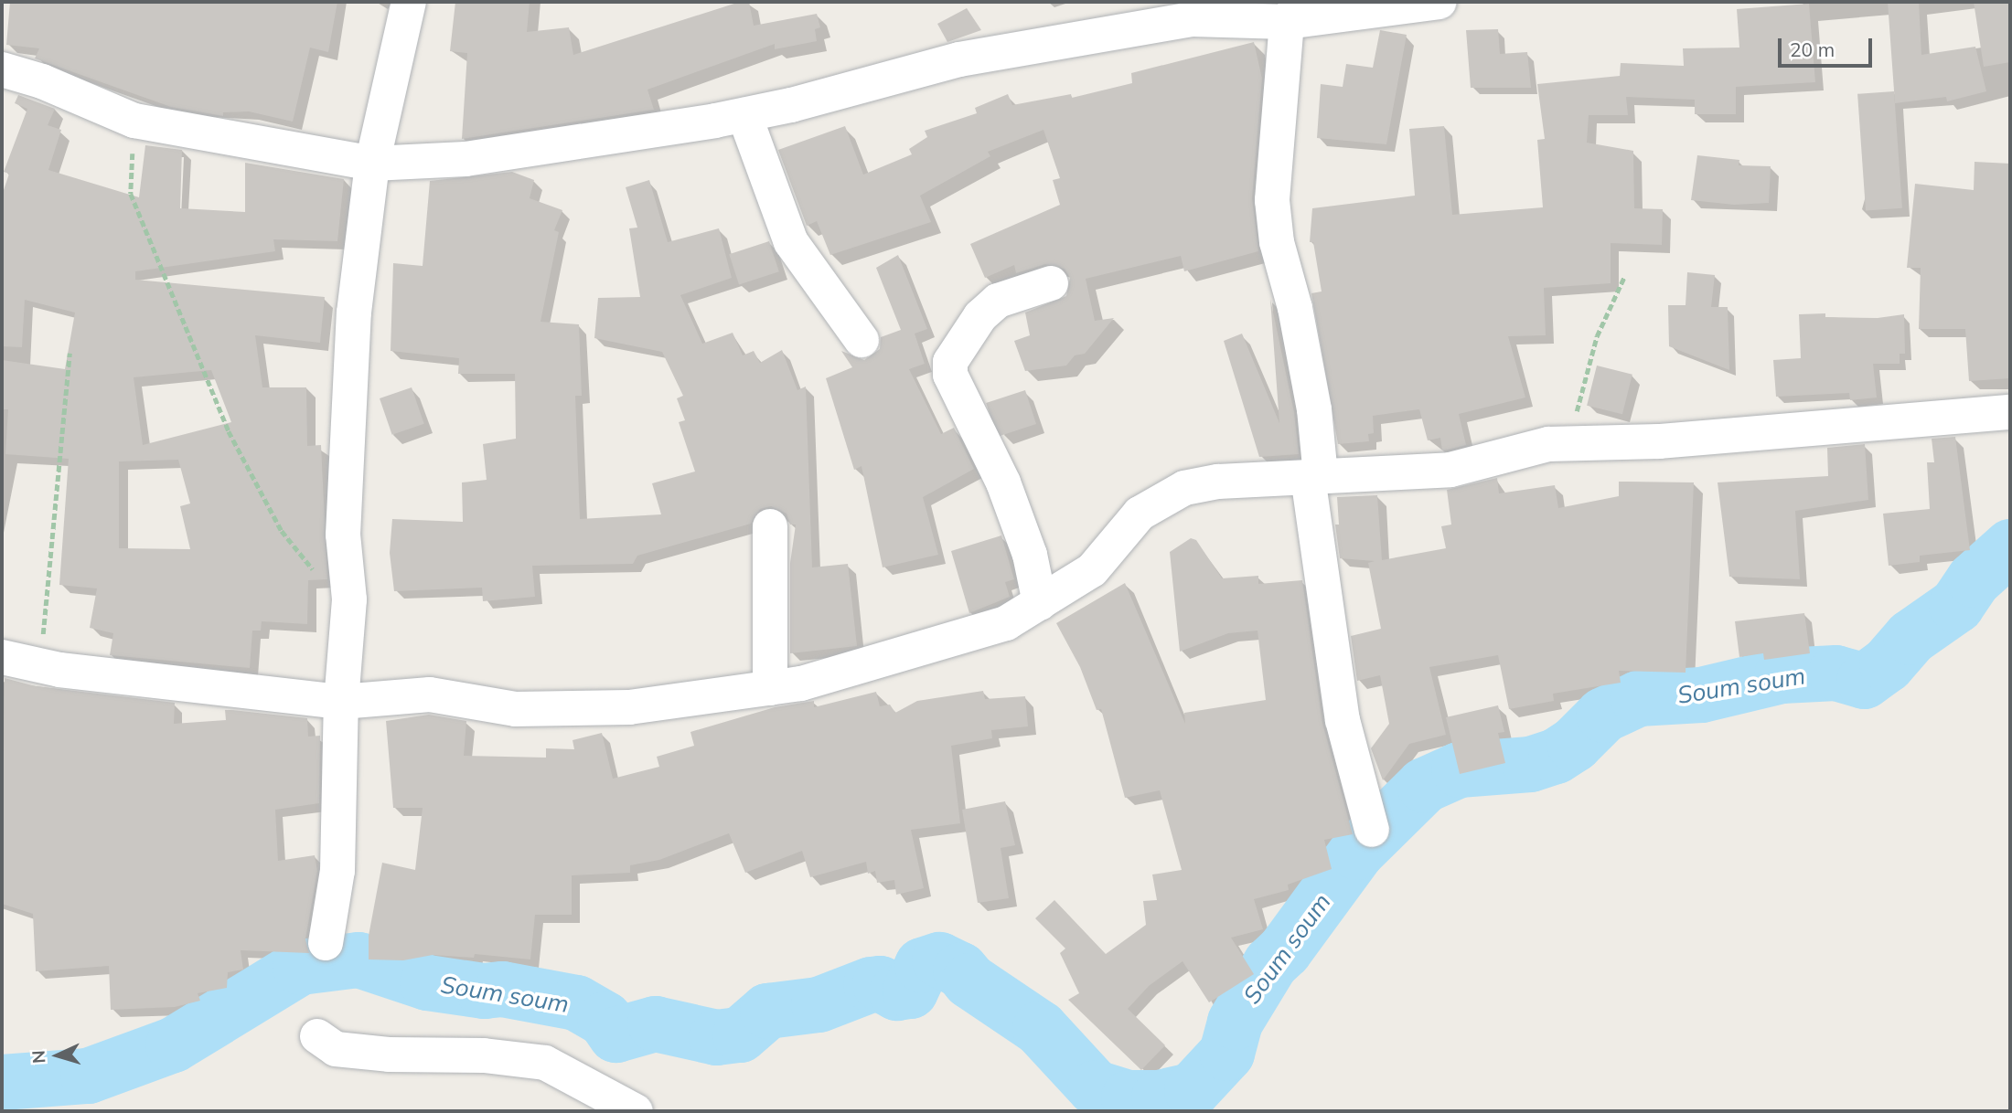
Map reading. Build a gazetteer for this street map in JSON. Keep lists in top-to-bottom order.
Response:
{
  "water": ["Soum soum"],
  "scale_bar": "20 m",
  "north": "left"
}
